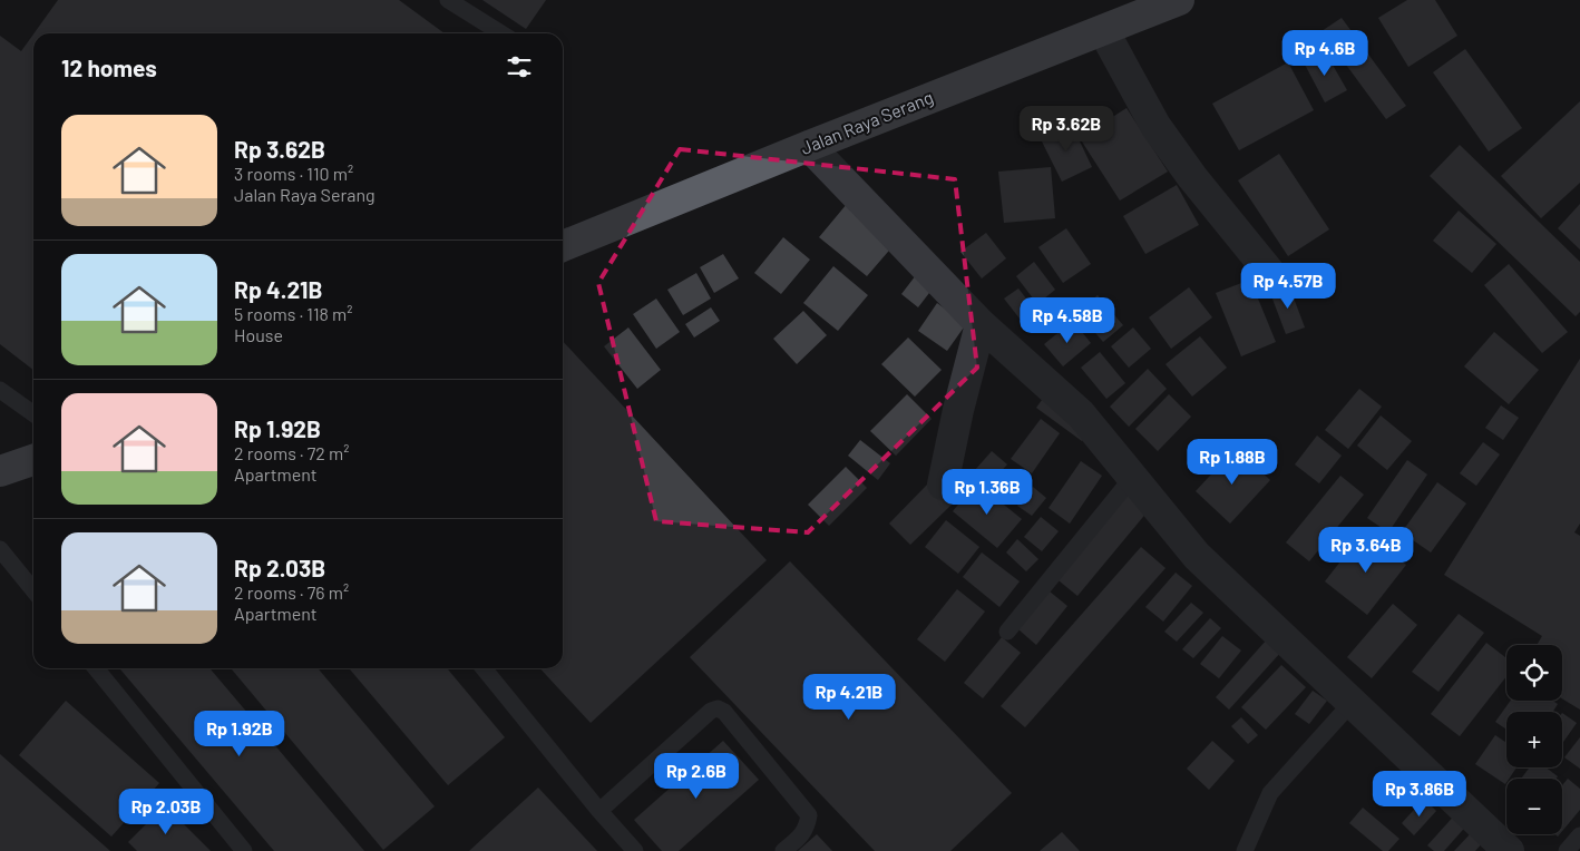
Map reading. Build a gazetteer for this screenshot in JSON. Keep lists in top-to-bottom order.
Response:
{
  "streets": {
    "highway": ["Jalan Raya Serang"]
  },
  "page": {
    "price": [
      "Rp 4.6B",
      "Rp 3.62B",
      "Rp 4.57B",
      "Rp 4.58B",
      "Rp 1.88B",
      "Rp 1.36B",
      "Rp 3.64B",
      "Rp 4.21B",
      "Rp 1.92B",
      "Rp 2.6B",
      "Rp 3.86B",
      "Rp 2.03B"
    ],
    "heading": "12 homes",
    "list": [
      {
        "name": "Rp 3.62B",
        "note": "3 rooms · 110 m² · Jalan Raya Serang"
      },
      {
        "name": "Rp 4.21B",
        "note": "5 rooms · 118 m² · House"
      },
      {
        "name": "Rp 1.92B",
        "note": "2 rooms · 72 m² · Apartment"
      },
      {
        "name": "Rp 2.03B",
        "note": "2 rooms · 76 m² · Apartment"
      }
    ],
    "map_buttons": ["+", "−"]
  }
}
